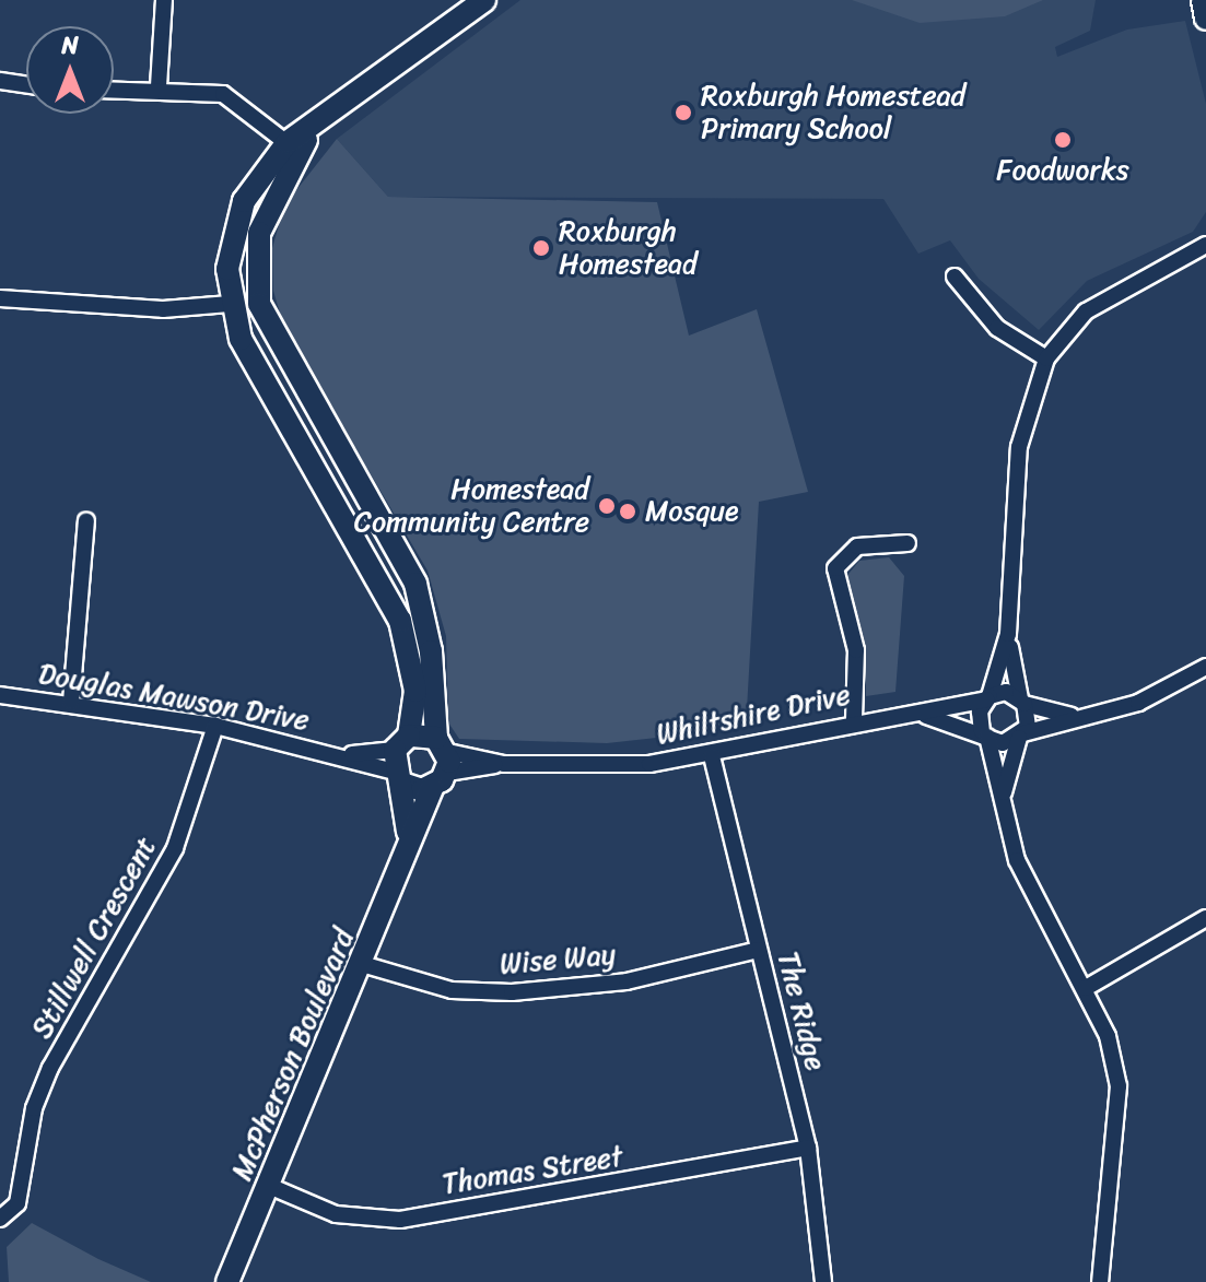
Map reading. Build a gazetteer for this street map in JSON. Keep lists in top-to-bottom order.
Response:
{
  "streets": {
    "street": [
      "Douglas Mawson Drive",
      "Whiltshire Drive",
      "Stillwell Crescent",
      "Wise Way",
      "The Ridge",
      "McPherson Boulevard",
      "Thomas Street"
    ]
  },
  "crossings": [
    ["Douglas Mawson Drive", "Stillwell Crescent"],
    ["Douglas Mawson Drive", "McPherson Boulevard"],
    ["Whiltshire Drive", "The Ridge"],
    ["Whiltshire Drive", "McPherson Boulevard"],
    ["Wise Way", "The Ridge"],
    ["Wise Way", "McPherson Boulevard"],
    ["The Ridge", "Thomas Street"],
    ["McPherson Boulevard", "Thomas Street"]
  ],
  "places": [
    "Roxburgh Homestead Primary School",
    "Foodworks",
    "Roxburgh Homestead",
    "Homestead Community Centre",
    "Mosque"
  ],
  "north": "top"
}
